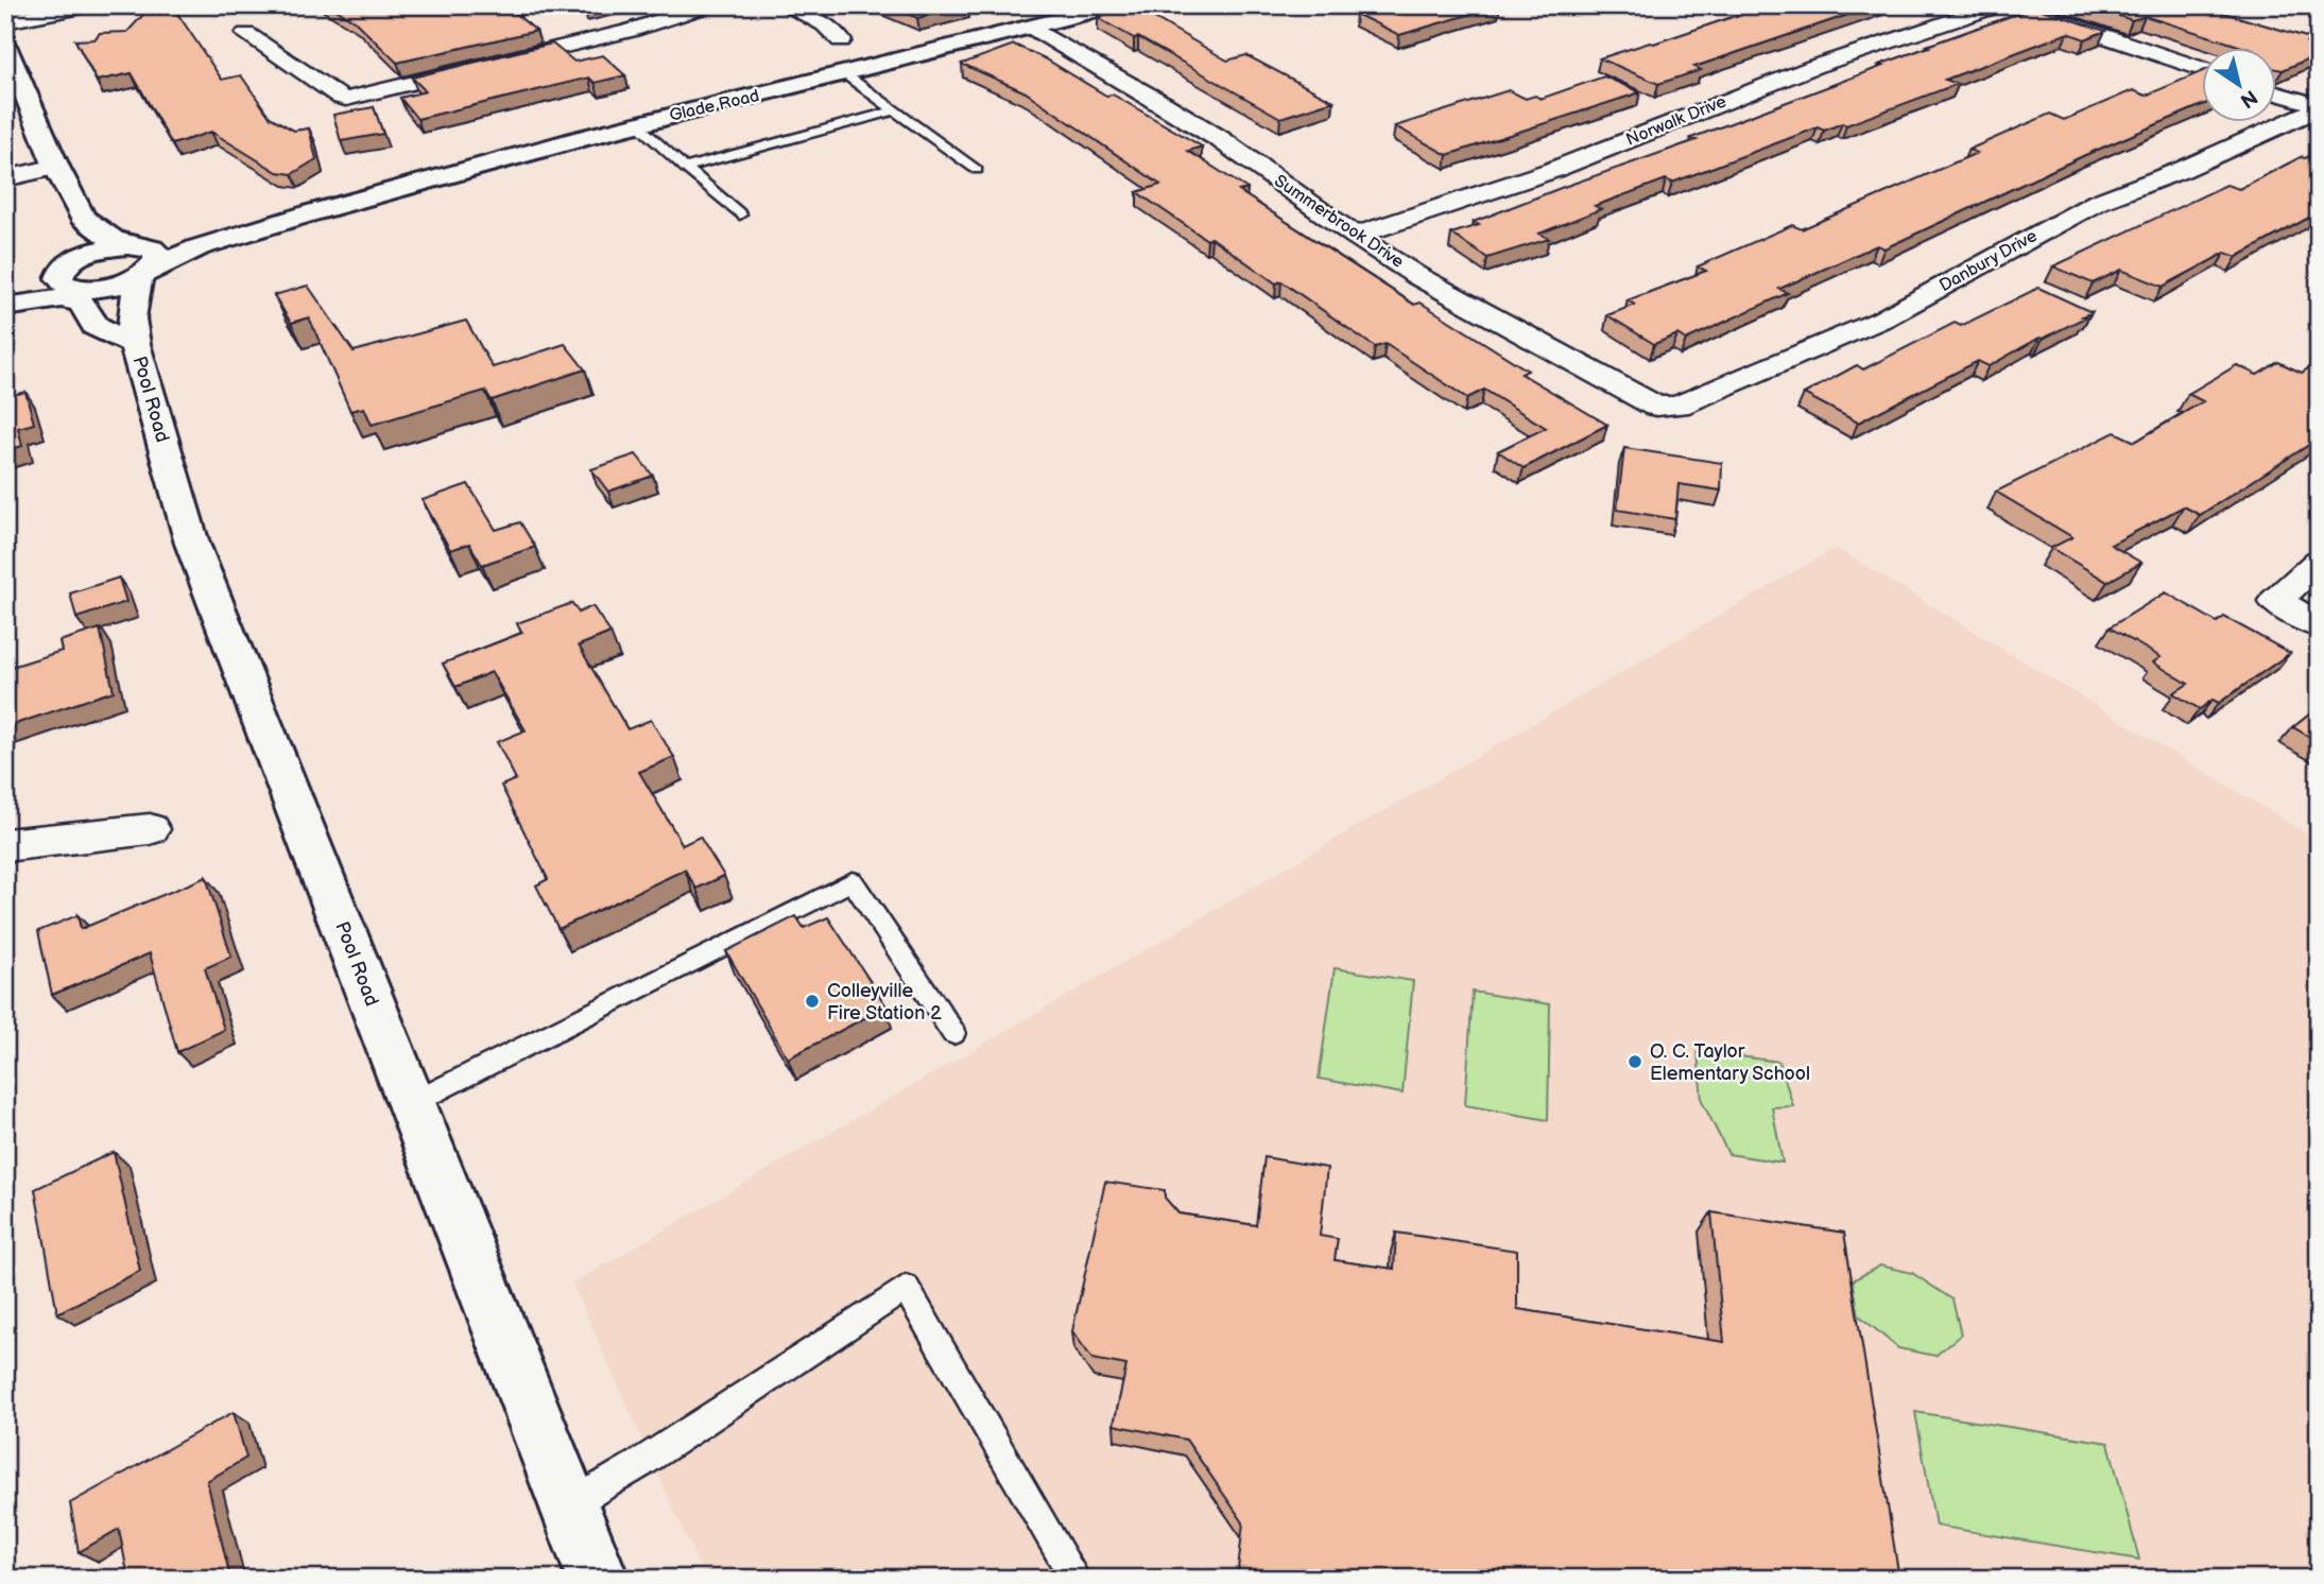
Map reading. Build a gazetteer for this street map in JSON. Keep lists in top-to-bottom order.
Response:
{
  "streets": {
    "main road": ["Glade Road", "Pool Road"],
    "street": ["Norwalk Drive", "Summerbrook Drive", "Danbury Drive"]
  },
  "crossings": [
    ["Glade Road", "Summerbrook Drive"],
    ["Glade Road", "Pool Road"],
    ["Norwalk Drive", "Summerbrook Drive"],
    ["Summerbrook Drive", "Danbury Drive"]
  ],
  "places": ["Colleyville Fire Station 2", "O. C. Taylor Elementary School"],
  "north": "bottom right"
}
